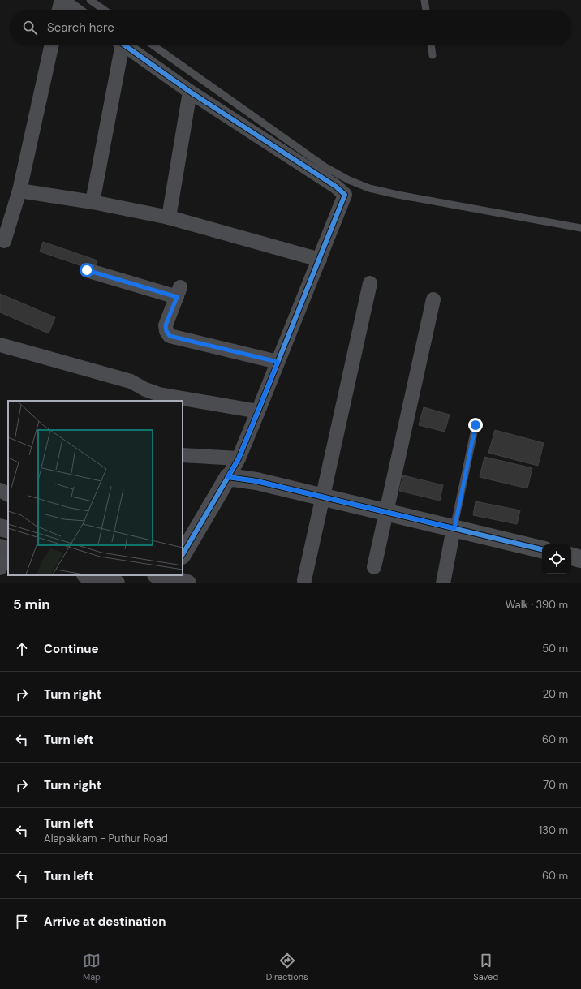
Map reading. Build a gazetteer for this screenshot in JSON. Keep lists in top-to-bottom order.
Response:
{
  "page": {
    "search": "Search here",
    "heading": ["5 min", "Walk · 390 m"],
    "list": [
      ["Continue", "50 m"],
      ["Turn right", "20 m"],
      ["Turn left", "60 m"],
      ["Turn right", "70 m"],
      ["Turn left", "Alapakkam - Puthur Road", "130 m"],
      ["Turn left", "60 m"],
      "Arrive at destination"
    ],
    "nav": ["Map", "Directions", "Saved"]
  }
}
